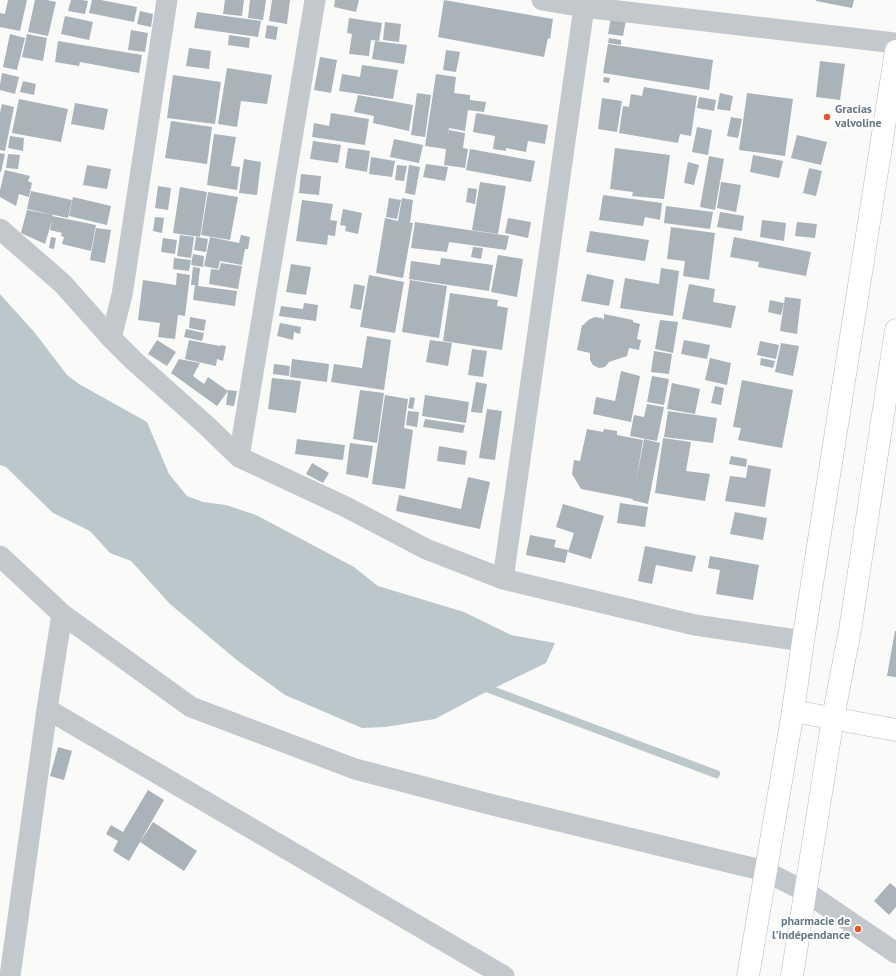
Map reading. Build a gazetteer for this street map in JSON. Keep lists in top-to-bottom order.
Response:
{
  "places": ["Gracias valvoline", "pharmacie de l'indépendance"]
}
